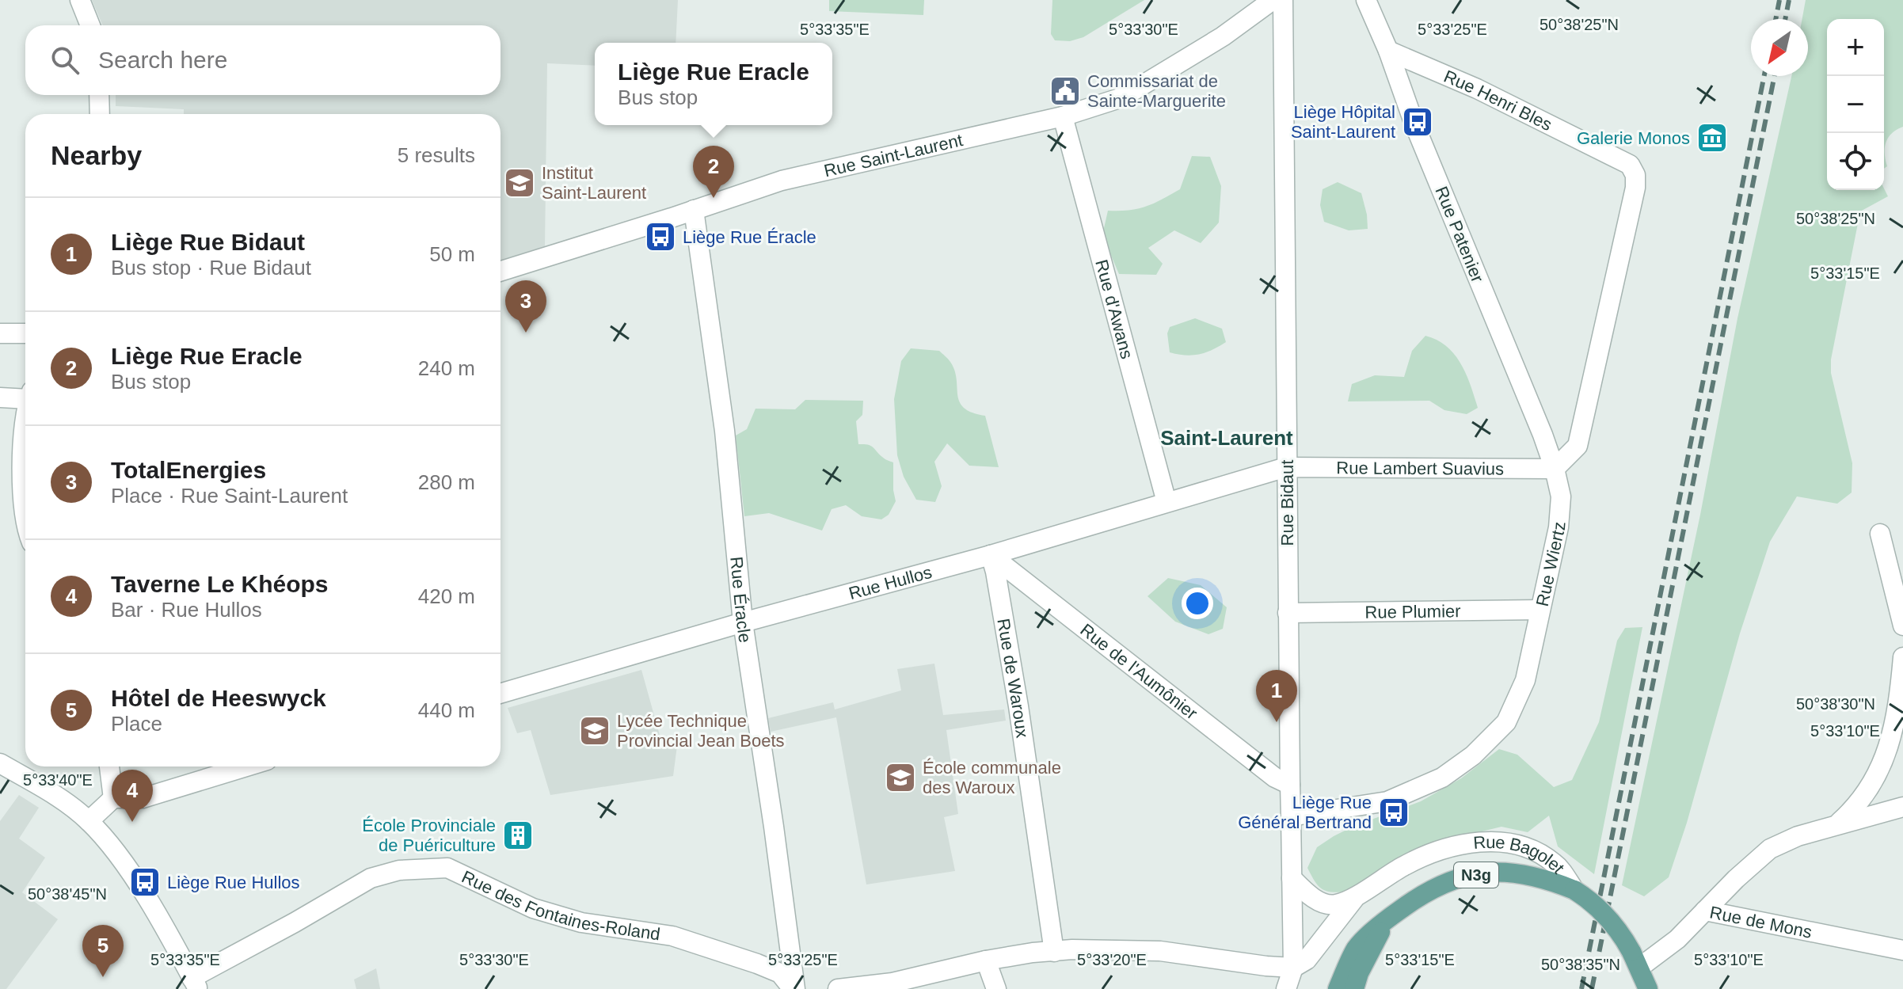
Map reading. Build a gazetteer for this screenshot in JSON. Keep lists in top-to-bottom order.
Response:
{
  "streets": {
    "main road": ["Rue Bagolet", "N3g"],
    "street": [
      "Rue Henri Bles",
      "Rue Saint-Laurent",
      "Rue Patenier",
      "Rue d'Awans",
      "Rue Lambert Suavius",
      "Rue Bidaut",
      "Rue Wiertz",
      "Rue Hullos",
      "Rue Éracle",
      "Rue Plumier",
      "Rue de l'Aumônier",
      "Rue de Waroux",
      "Rue des Fontaines-Roland",
      "Rue de Mons"
    ]
  },
  "crossings": [
    ["Rue Henri Bles", "Rue Patenier"],
    ["Rue Henri Bles", "Rue Lambert Suavius"],
    ["Rue Henri Bles", "Rue Wiertz"],
    ["Rue Saint-Laurent", "Rue d'Awans"],
    ["Rue Saint-Laurent", "Rue Éracle"],
    ["Rue Patenier", "Rue Lambert Suavius"],
    ["Rue Patenier", "Rue Wiertz"],
    ["Rue d'Awans", "Rue Hullos"],
    ["Rue Lambert Suavius", "Rue Bidaut"],
    ["Rue Lambert Suavius", "Rue Wiertz"],
    ["Rue Lambert Suavius", "Rue Hullos"],
    ["Rue Bidaut", "Rue Wiertz"],
    ["Rue Bidaut", "Rue Hullos"],
    ["Rue Bidaut", "Rue Plumier"],
    ["Rue Bidaut", "Rue de l'Aumônier"],
    ["Rue Bidaut", "Rue Bagolet"],
    ["Rue Wiertz", "Rue Plumier"],
    ["Rue Hullos", "Rue Éracle"],
    ["Rue Hullos", "Rue de l'Aumônier"],
    ["Rue Hullos", "Rue de Waroux"],
    ["Rue Éracle", "Rue des Fontaines-Roland"],
    ["Rue de l'Aumônier", "Rue de Waroux"],
    ["Rue Bagolet", "N3g"]
  ],
  "districts": ["Saint-Laurent"],
  "places": {
    "public building": ["Commissariat de Sainte-Marguerite"],
    "bus stop": [
      "Liège Hôpital Saint-Laurent",
      "Liège Rue Éracle",
      "Liège Rue Général Bertrand",
      "Liège Rue Hullos"
    ],
    "museum": ["Galerie Monos"],
    "school or university": ["Institut Saint-Laurent", "Lycée Technique Provincial Jean Boets", "École communale des Waroux"],
    "building": ["École Provinciale de Puériculture"]
  },
  "north": "bottom left",
  "page": {
    "map_buttons": ["+", "−"],
    "search": "Search here",
    "popup": ["Liège Rue Eracle", "Bus stop"],
    "heading": ["Nearby", "5 results"],
    "pins": [
      "2",
      "3",
      "1",
      "4",
      "5"
    ],
    "list": [
      {
        "mark": "1",
        "name": "Liège Rue Bidaut",
        "note": "Bus stop · Rue Bidaut",
        "value": "50 m"
      },
      {
        "mark": "2",
        "name": "Liège Rue Eracle",
        "note": "Bus stop",
        "value": "240 m"
      },
      {
        "mark": "3",
        "name": "TotalEnergies",
        "note": "Place · Rue Saint-Laurent",
        "value": "280 m"
      },
      {
        "mark": "4",
        "name": "Taverne Le Khéops",
        "note": "Bar · Rue Hullos",
        "value": "420 m"
      },
      {
        "mark": "5",
        "name": "Hôtel de Heeswyck",
        "note": "Place",
        "value": "440 m"
      }
    ]
  },
  "coordinates": [
    "50°38'25\"N",
    "5°33'35\"E",
    "5°33'30\"E",
    "5°33'25\"E",
    "5°33'15\"E",
    "50°38'30\"N",
    "5°33'10\"E",
    "5°33'40\"E",
    "50°38'45\"N",
    "5°33'20\"E",
    "50°38'35\"N"
  ]
}
